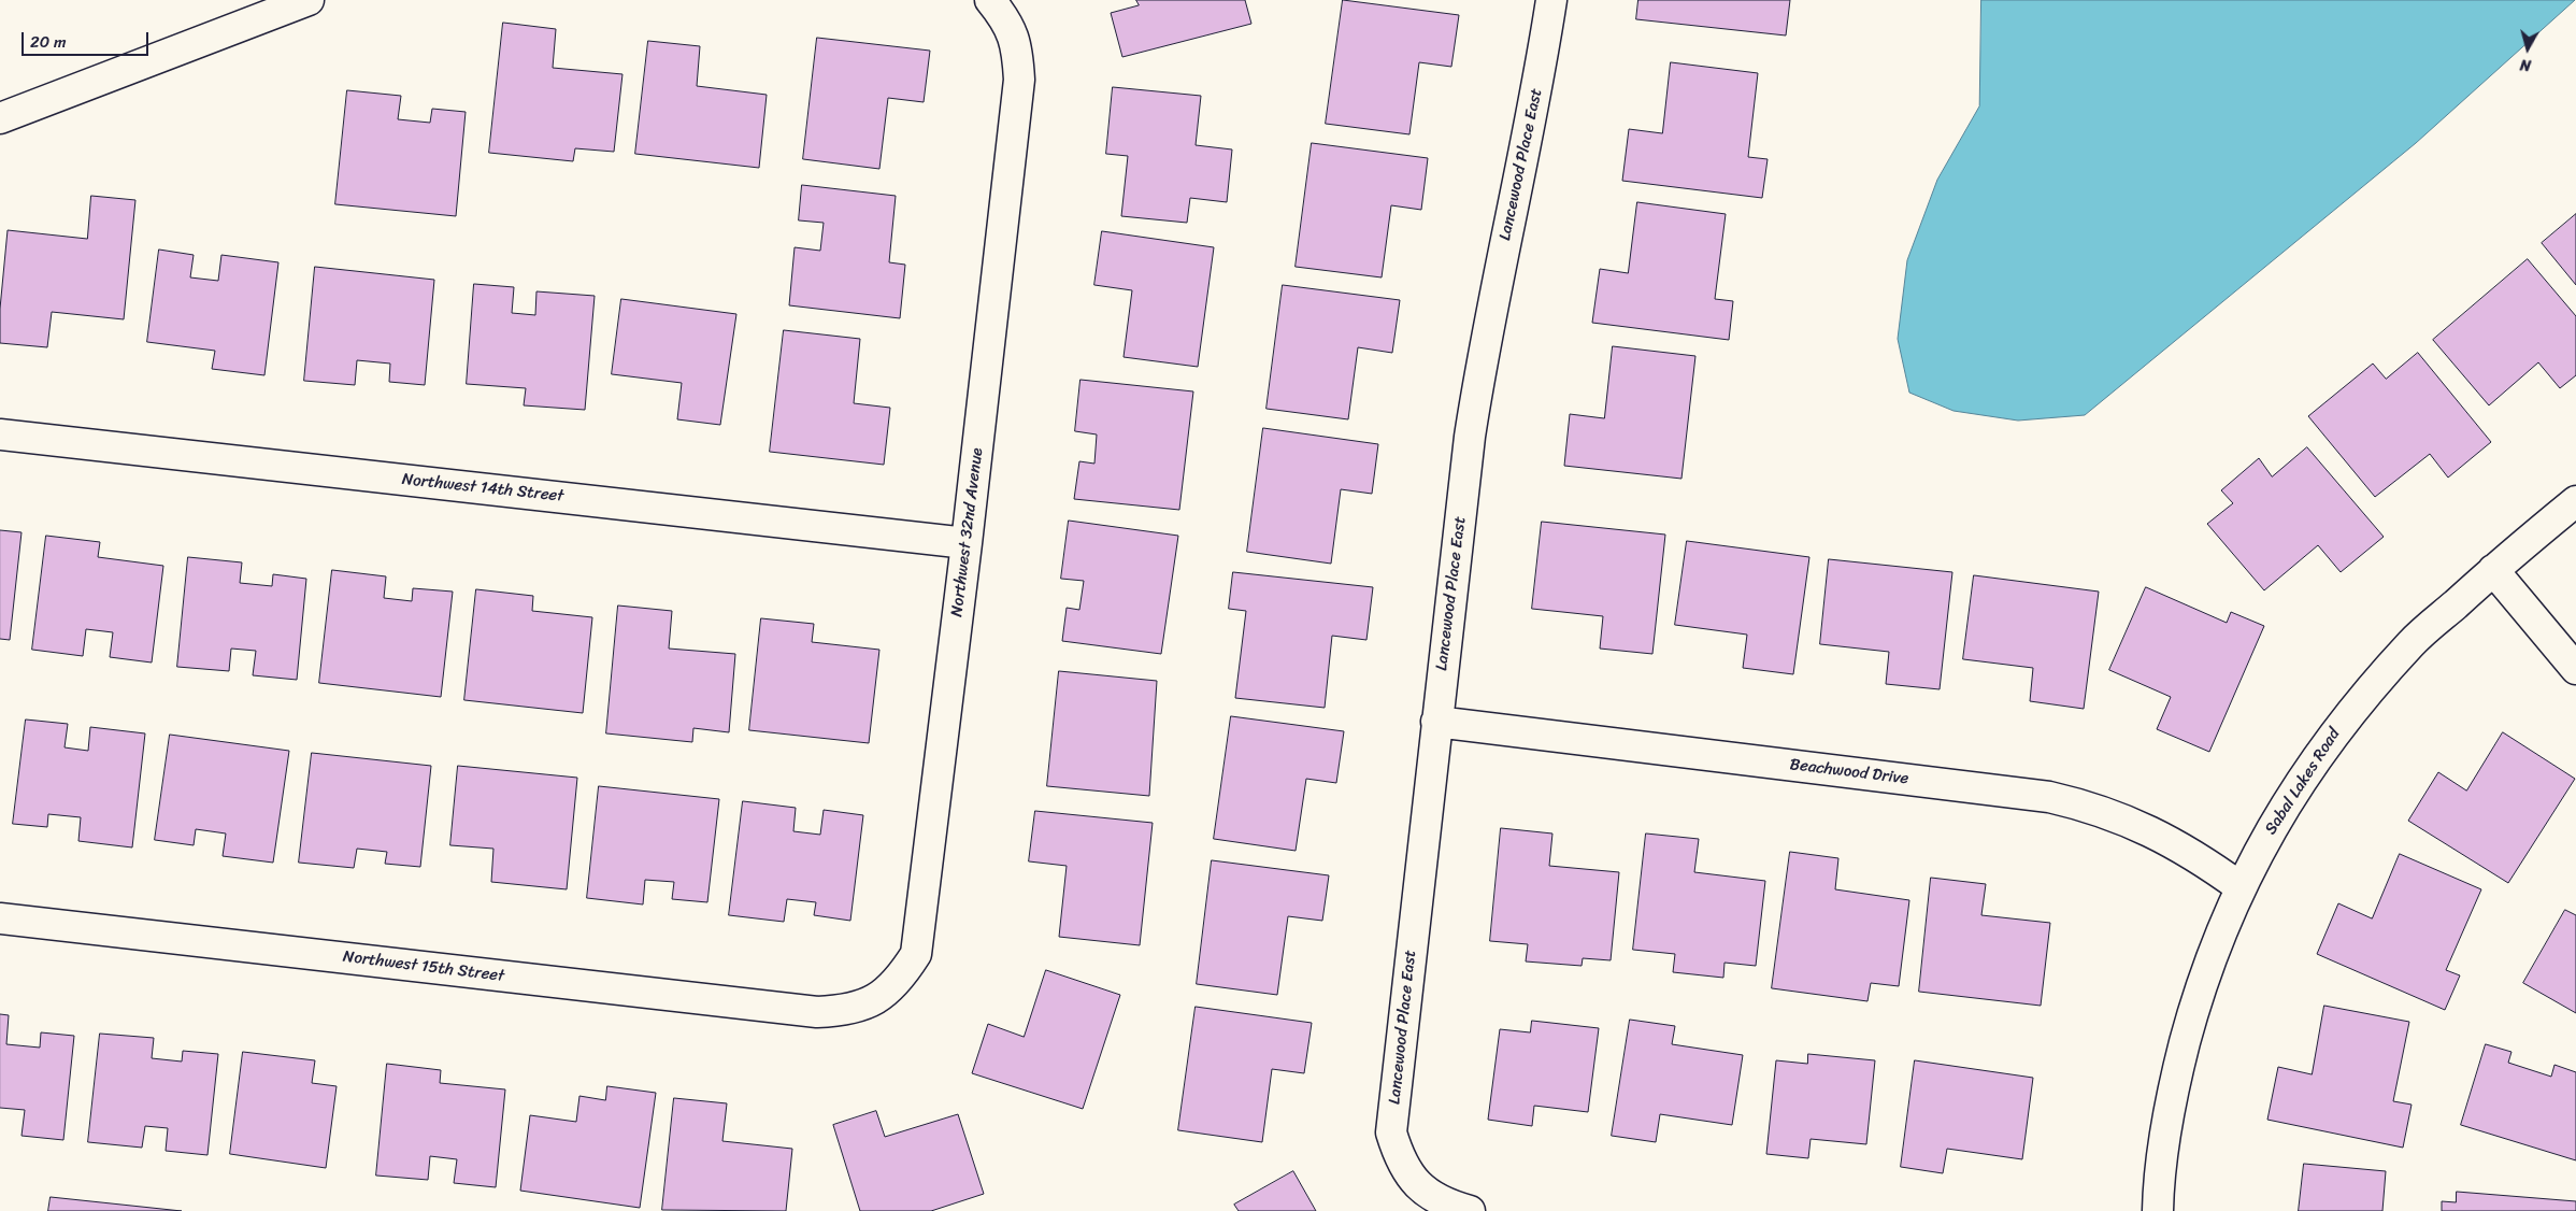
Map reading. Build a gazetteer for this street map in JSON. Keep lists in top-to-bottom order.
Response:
{
  "streets": {
    "street": [
      "Lancewood Place East",
      "Northwest 14th Street",
      "Northwest 32nd Avenue",
      "Beachwood Drive",
      "Sabal Lakes Road",
      "Northwest 15th Street"
    ]
  },
  "crossings": [
    ["Lancewood Place East", "Beachwood Drive"],
    ["Northwest 14th Street", "Northwest 32nd Avenue"],
    ["Northwest 32nd Avenue", "Northwest 15th Street"],
    ["Beachwood Drive", "Sabal Lakes Road"]
  ],
  "scale_bar": "20 m",
  "north": "bottom"
}
